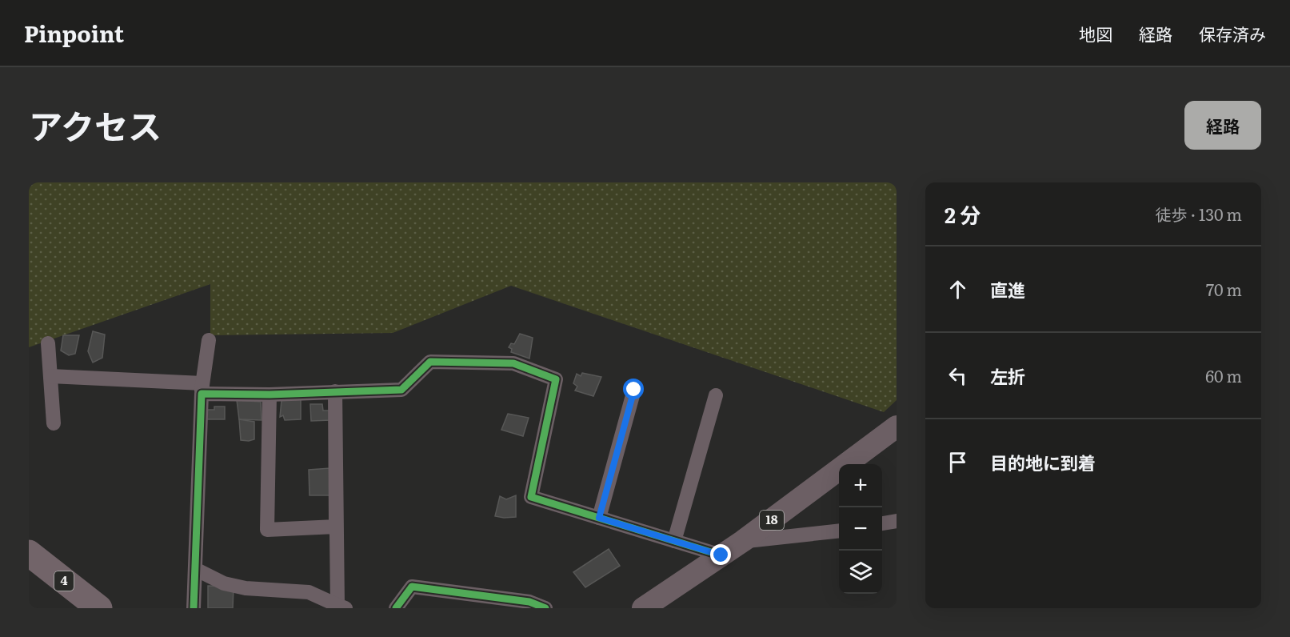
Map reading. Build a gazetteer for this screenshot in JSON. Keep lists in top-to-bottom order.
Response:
{
  "streets": {
    "highway": ["4"],
    "main road": ["18"]
  },
  "page": {
    "header": "Pinpoint",
    "nav": ["地図", "経路", "保存済み"],
    "title": "アクセス",
    "buttons": "経路",
    "heading": ["2 分", "徒歩 · 130 m"],
    "list": [
      ["直進", "70 m"],
      ["左折", "60 m"],
      "目的地に到着"
    ],
    "map_buttons": ["+", "−"]
  }
}
